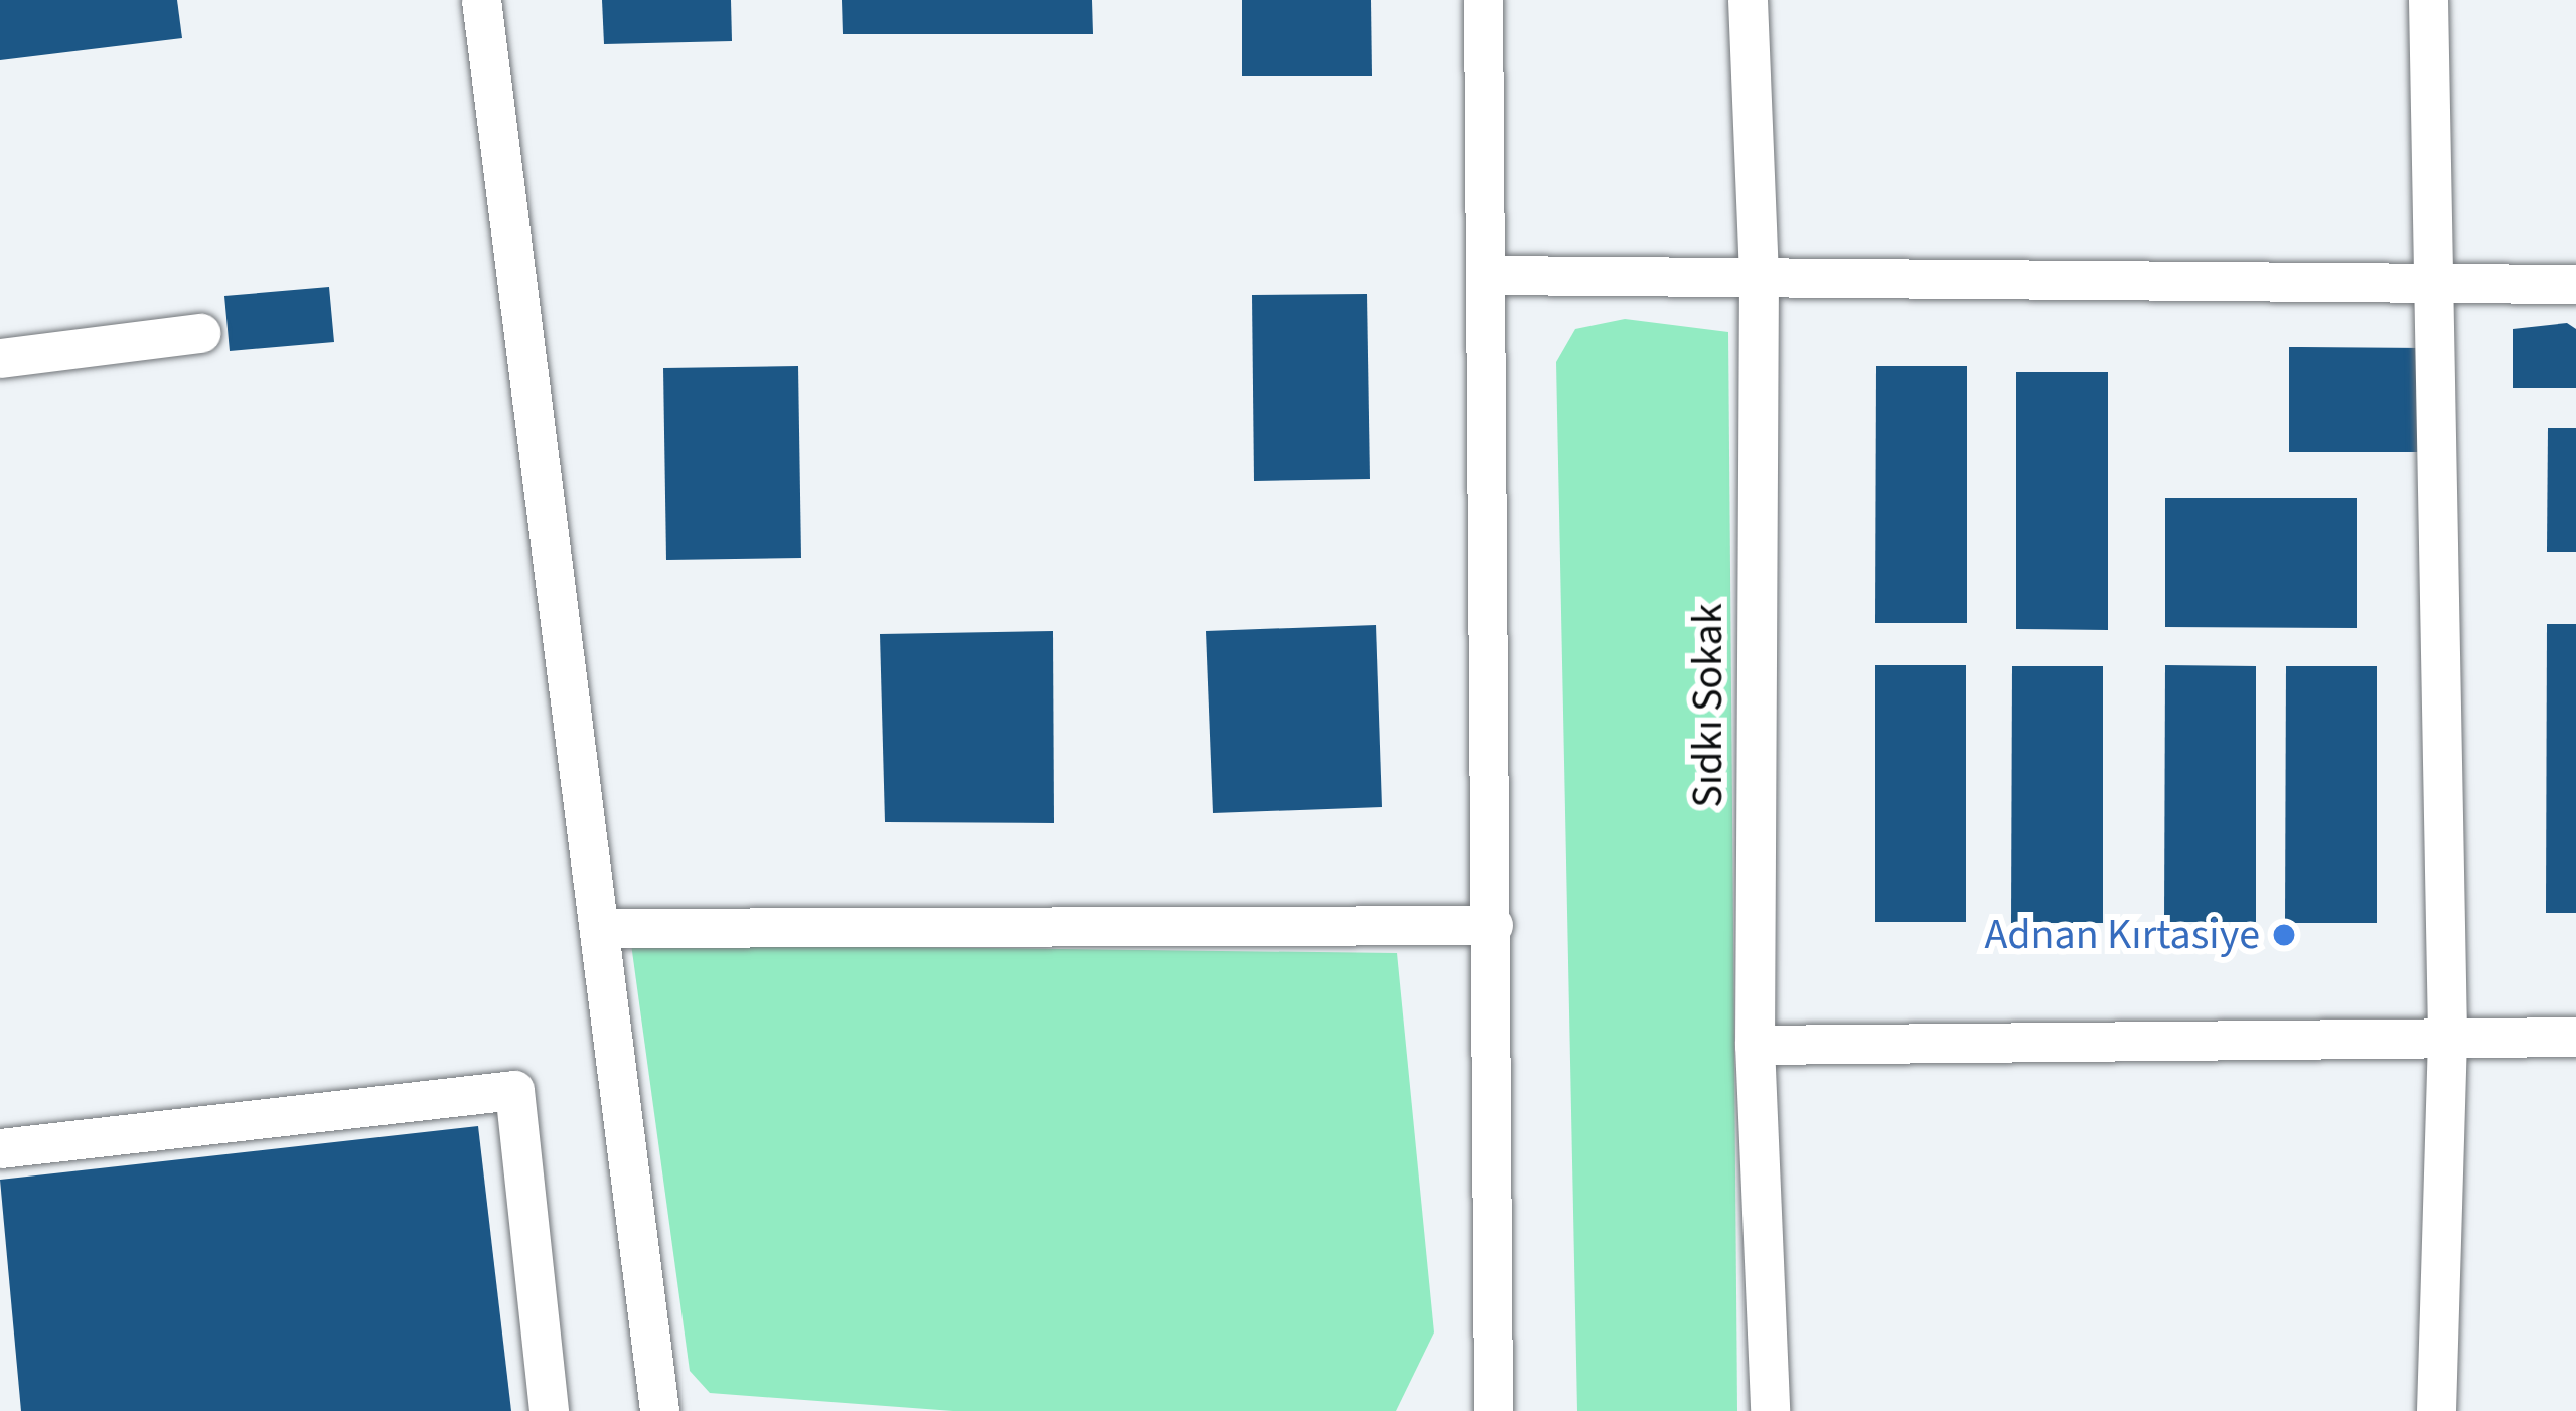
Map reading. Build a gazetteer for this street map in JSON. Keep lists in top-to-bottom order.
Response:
{
  "streets": {
    "street": ["Sıdkı Sokak"]
  },
  "places": ["Adnan Kırtasiye"]
}
